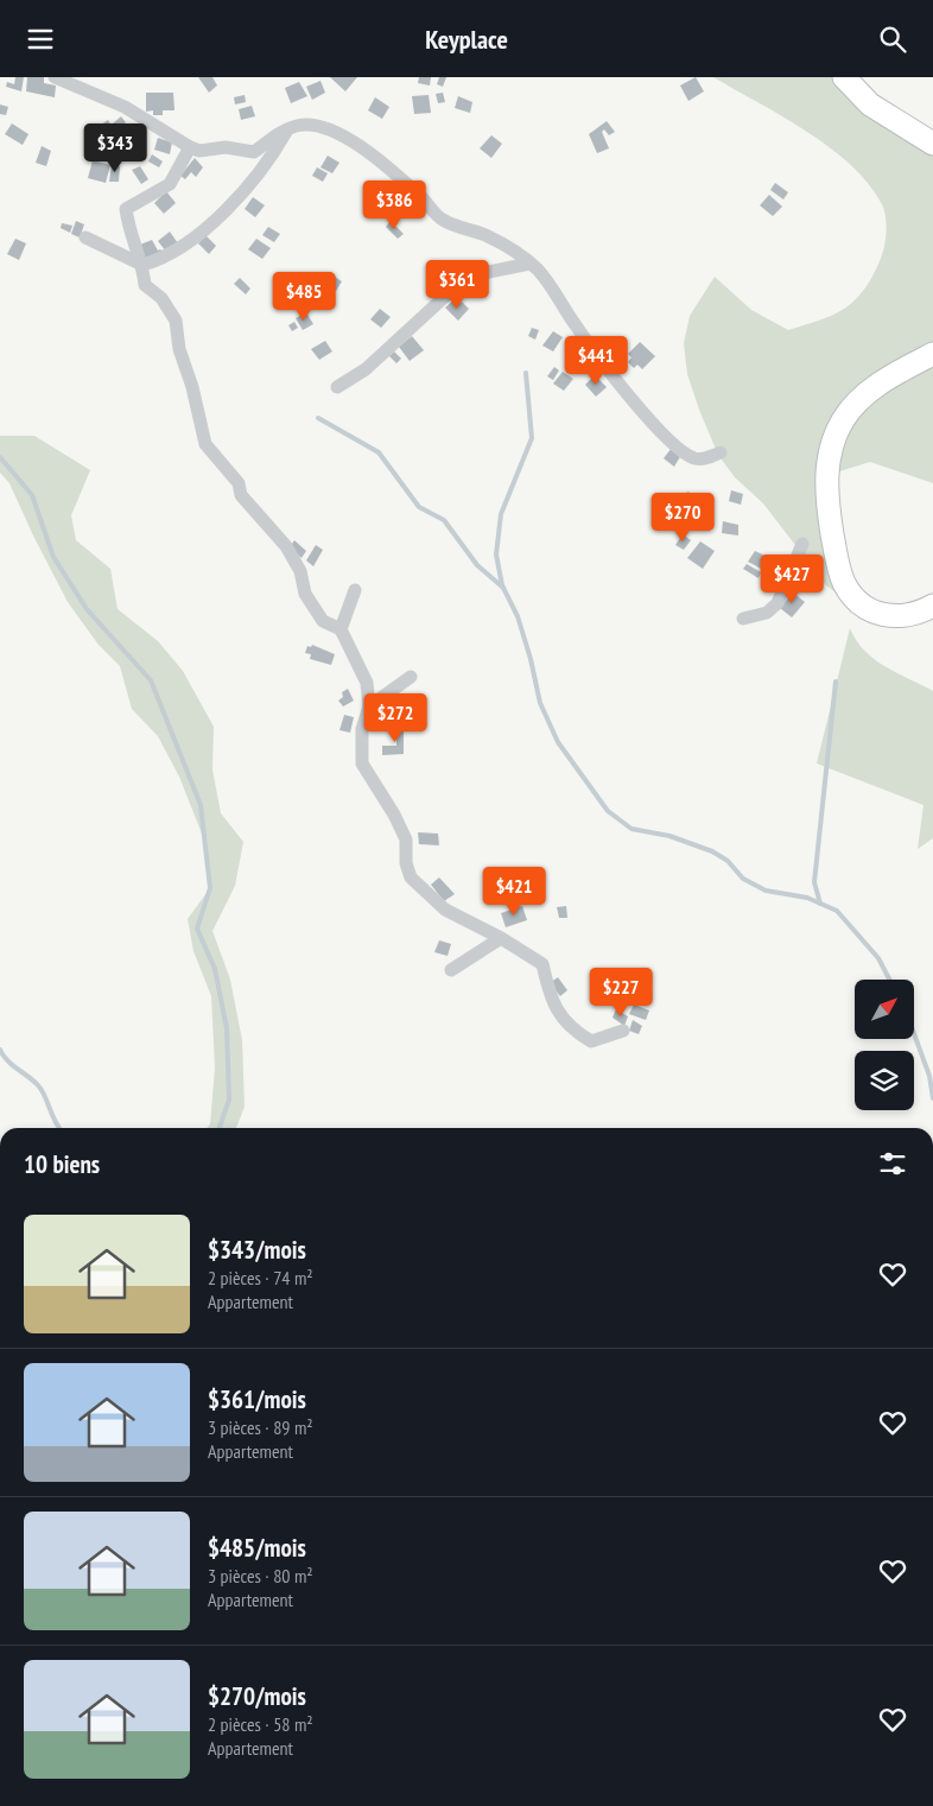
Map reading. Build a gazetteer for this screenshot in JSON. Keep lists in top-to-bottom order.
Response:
{
  "north": "top right",
  "page": {
    "header": "Keyplace",
    "price": [
      "$343",
      "$386",
      "$361",
      "$485",
      "$441",
      "$270",
      "$427",
      "$272",
      "$421",
      "$227"
    ],
    "heading": "10 biens",
    "list": [
      {
        "name": "$343/mois",
        "note": "2 pièces · 74 m² · Appartement"
      },
      {
        "name": "$361/mois",
        "note": "3 pièces · 89 m² · Appartement"
      },
      {
        "name": "$485/mois",
        "note": "3 pièces · 80 m² · Appartement"
      },
      {
        "name": "$270/mois",
        "note": "2 pièces · 58 m² · Appartement"
      }
    ]
  }
}
